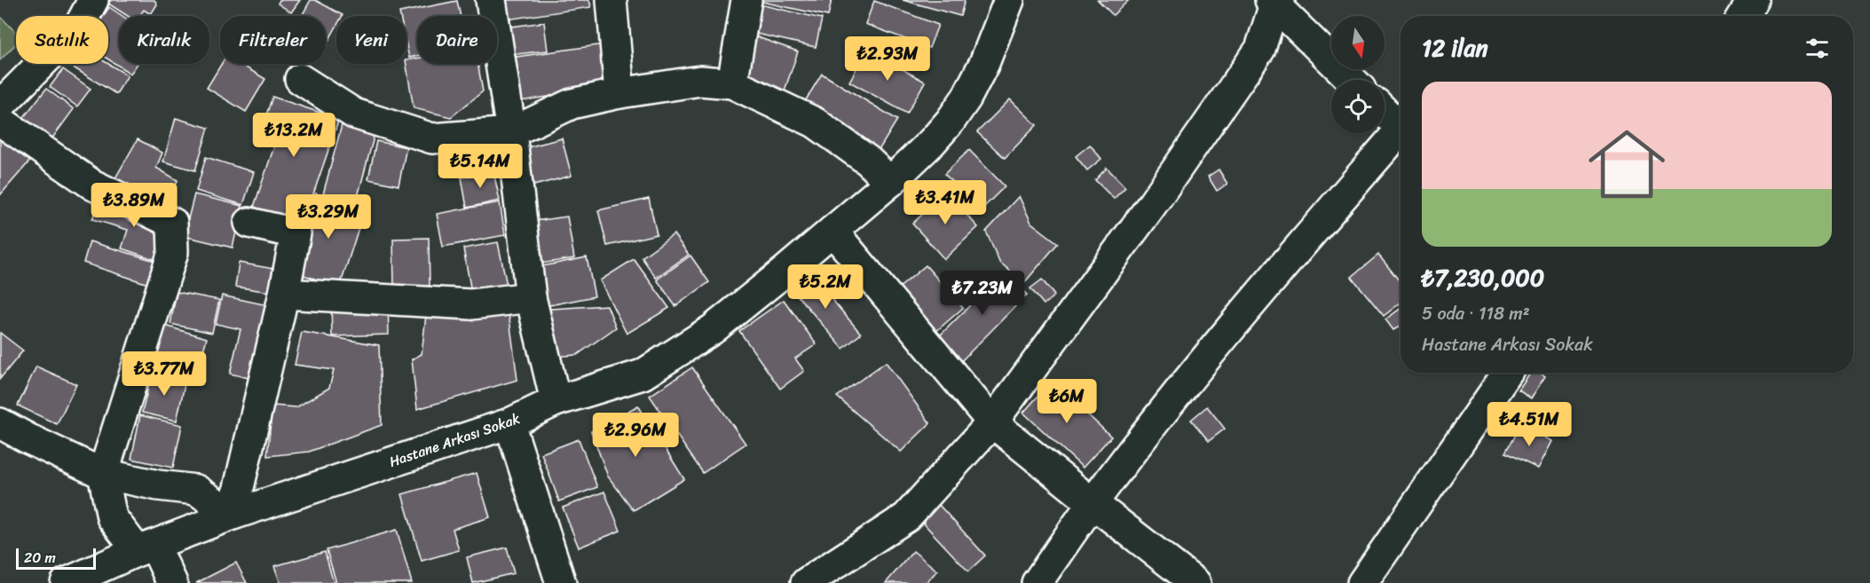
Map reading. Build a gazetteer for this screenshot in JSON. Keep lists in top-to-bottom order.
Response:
{
  "streets": {
    "street": ["Hastane Arkası Sokak"]
  },
  "scale_bar": "20 m",
  "north": "bottom",
  "page": {
    "chip": [
      "Satılık",
      "Kiralık",
      "Filtreler",
      "Yeni",
      "Daire"
    ],
    "heading": "12 ilan",
    "price": [
      "₺2.93M",
      "₺13.2M",
      "₺5.14M",
      "₺3.41M",
      "₺3.89M",
      "₺3.29M",
      "₺5.2M",
      "₺7.23M",
      "₺3.77M",
      "₺6M",
      "₺4.51M",
      "₺2.96M"
    ],
    "list": [
      {
        "name": "₺7,230,000",
        "note": "5 oda · 118 m² · Hastane Arkası Sokak"
      }
    ],
    "scale": "20 m"
  }
}
